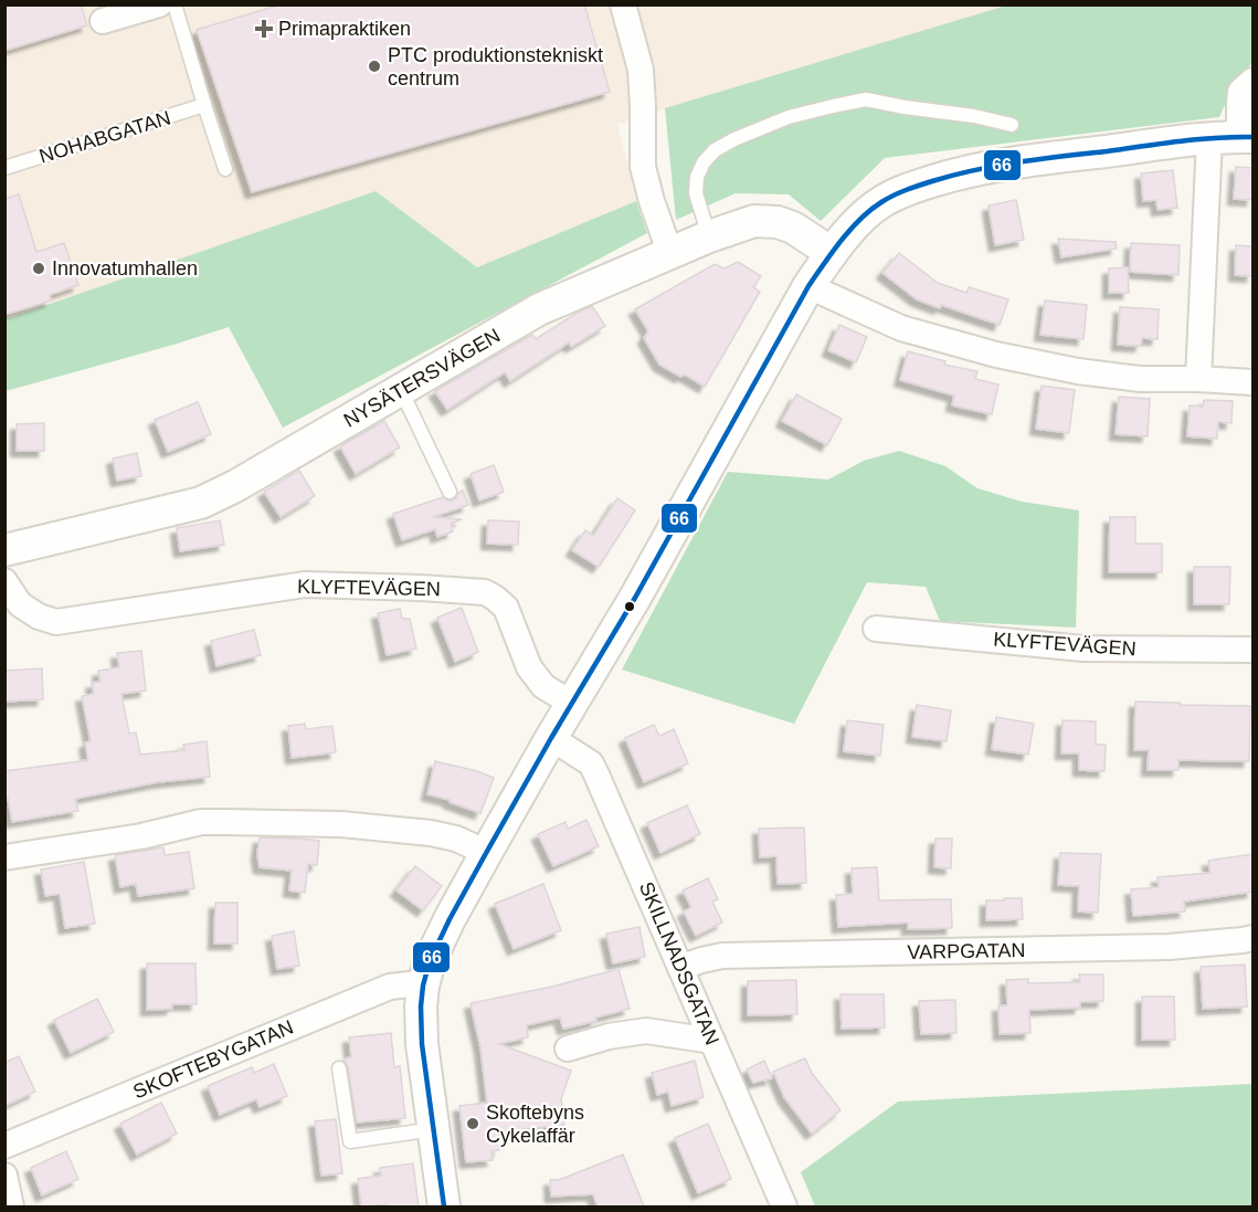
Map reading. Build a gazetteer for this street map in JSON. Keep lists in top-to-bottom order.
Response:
{
  "streets": {
    "street": [
      "NYSÄTERSVÄGEN",
      "KLYFTEVÄGEN",
      "VARPGATAN",
      "SKILLNADSGATAN",
      "SKOFTEBYGATAN"
    ],
    "lane": ["NOHABGATAN"]
  },
  "crossings": [
    ["VARPGATAN", "SKILLNADSGATAN"]
  ],
  "places": {
    "health": ["Primapraktiken"],
    "other": ["PTC produktionstekniskt centrum", "Innovatumhallen", "Skoftebyns Cykelaffär"]
  },
  "lines": ["transit line 66"]
}
